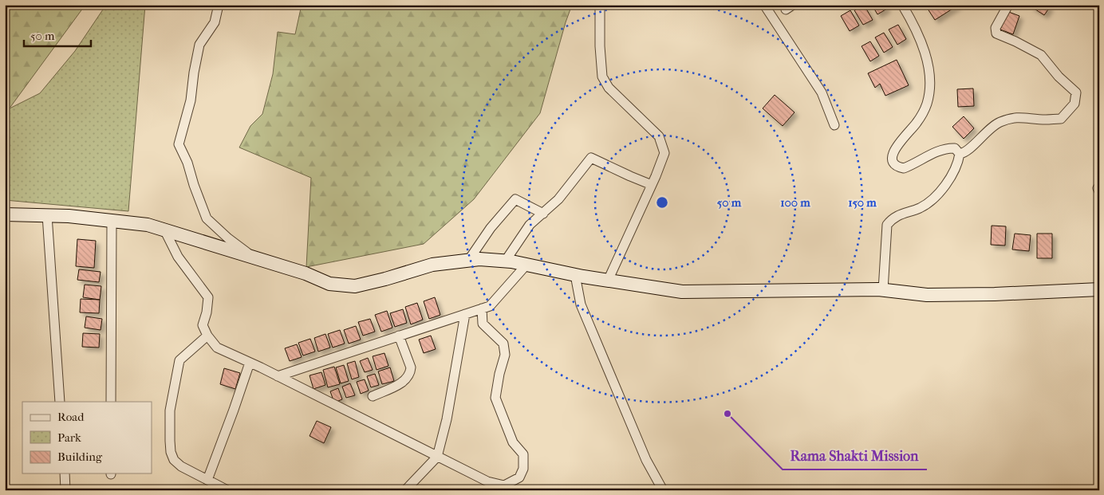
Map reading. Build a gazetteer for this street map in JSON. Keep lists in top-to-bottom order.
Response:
{
  "places": ["Rama Shakti Mission"],
  "legend": ["Road", "Park", "Building"],
  "scale_bar": "50 m",
  "rings": ["50 m", "100 m", "150 m"]
}
